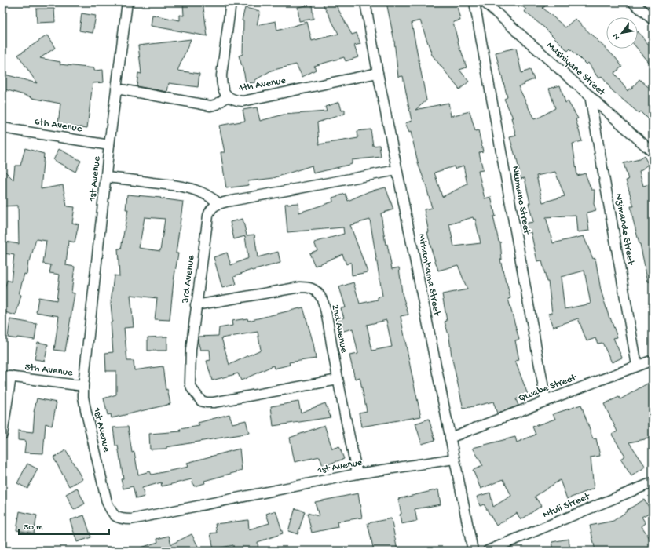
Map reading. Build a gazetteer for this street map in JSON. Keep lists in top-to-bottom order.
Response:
{
  "streets": {
    "street": [
      "Mashiyane Street",
      "4th Avenue",
      "6th Avenue",
      "1st Avenue",
      "Nkumane Street",
      "Nzimande Street",
      "Mthambama Street",
      "3rd Avenue",
      "2nd Avenue",
      "5th Avenue",
      "Qwabe Street",
      "Ntuli Street"
    ]
  },
  "crossings": [
    ["Mashiyane Street", "Nzimande Street"],
    ["4th Avenue", "Mthambama Street"],
    ["6th Avenue", "1st Avenue"],
    ["1st Avenue", "Mthambama Street"],
    ["1st Avenue", "2nd Avenue"],
    ["1st Avenue", "5th Avenue"],
    ["Nkumane Street", "Qwabe Street"],
    ["Nzimande Street", "Qwabe Street"],
    ["Mthambama Street", "Qwabe Street"],
    ["3rd Avenue", "2nd Avenue"]
  ],
  "scale_bar": "50 m",
  "north": "bottom left"
}
